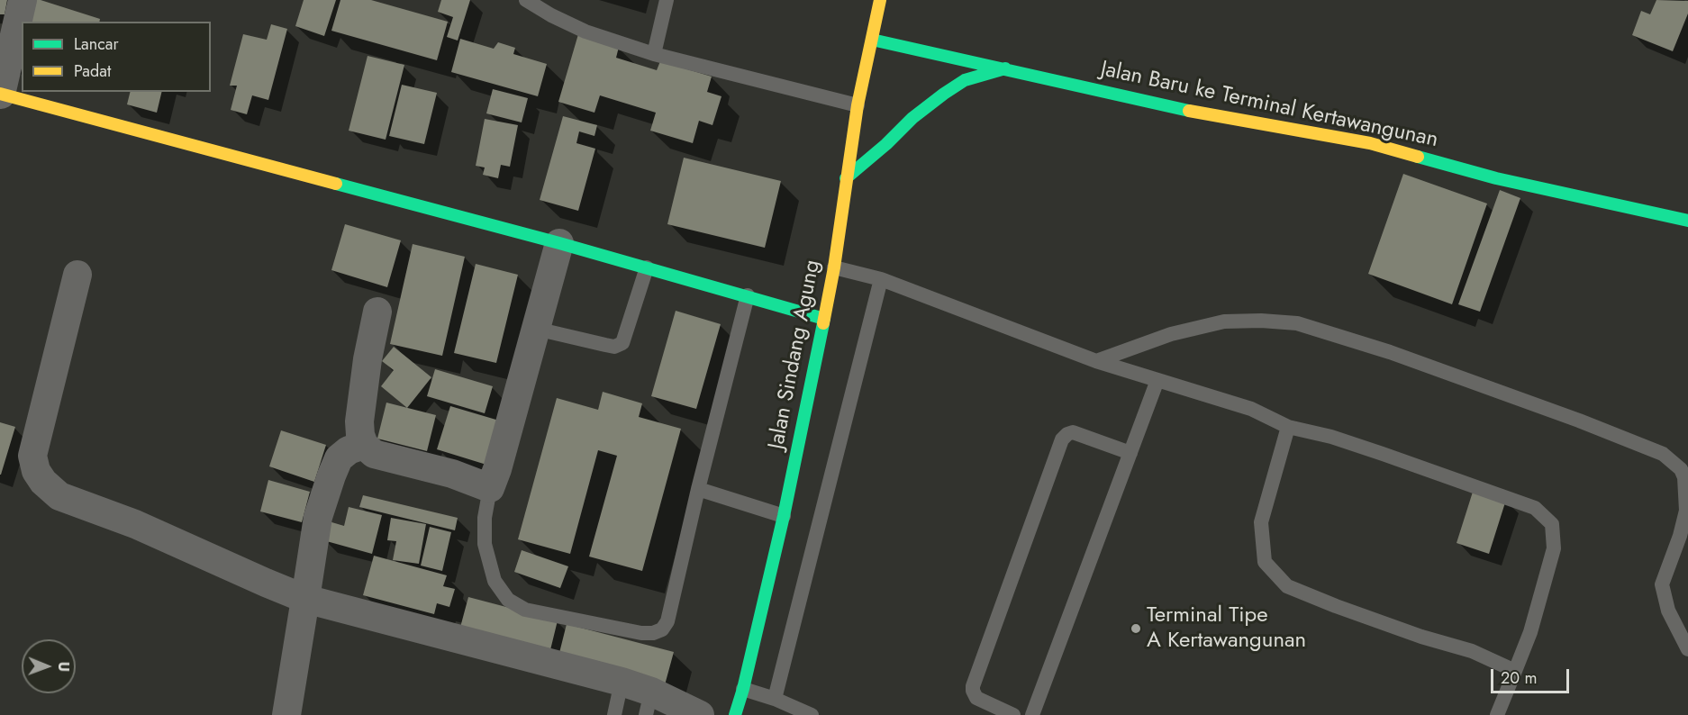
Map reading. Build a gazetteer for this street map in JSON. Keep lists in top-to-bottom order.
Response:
{
  "streets": {
    "main road": ["Jalan Baru ke Terminal Kertawangunan", "Jalan Sindang Agung"]
  },
  "crossings": [
    ["Jalan Baru ke Terminal Kertawangunan", "Jalan Sindang Agung"]
  ],
  "places": ["Terminal Tipe A Kertawangunan"],
  "legend": ["Lancar", "Padat"],
  "scale_bar": "20 m",
  "north": "right"
}
